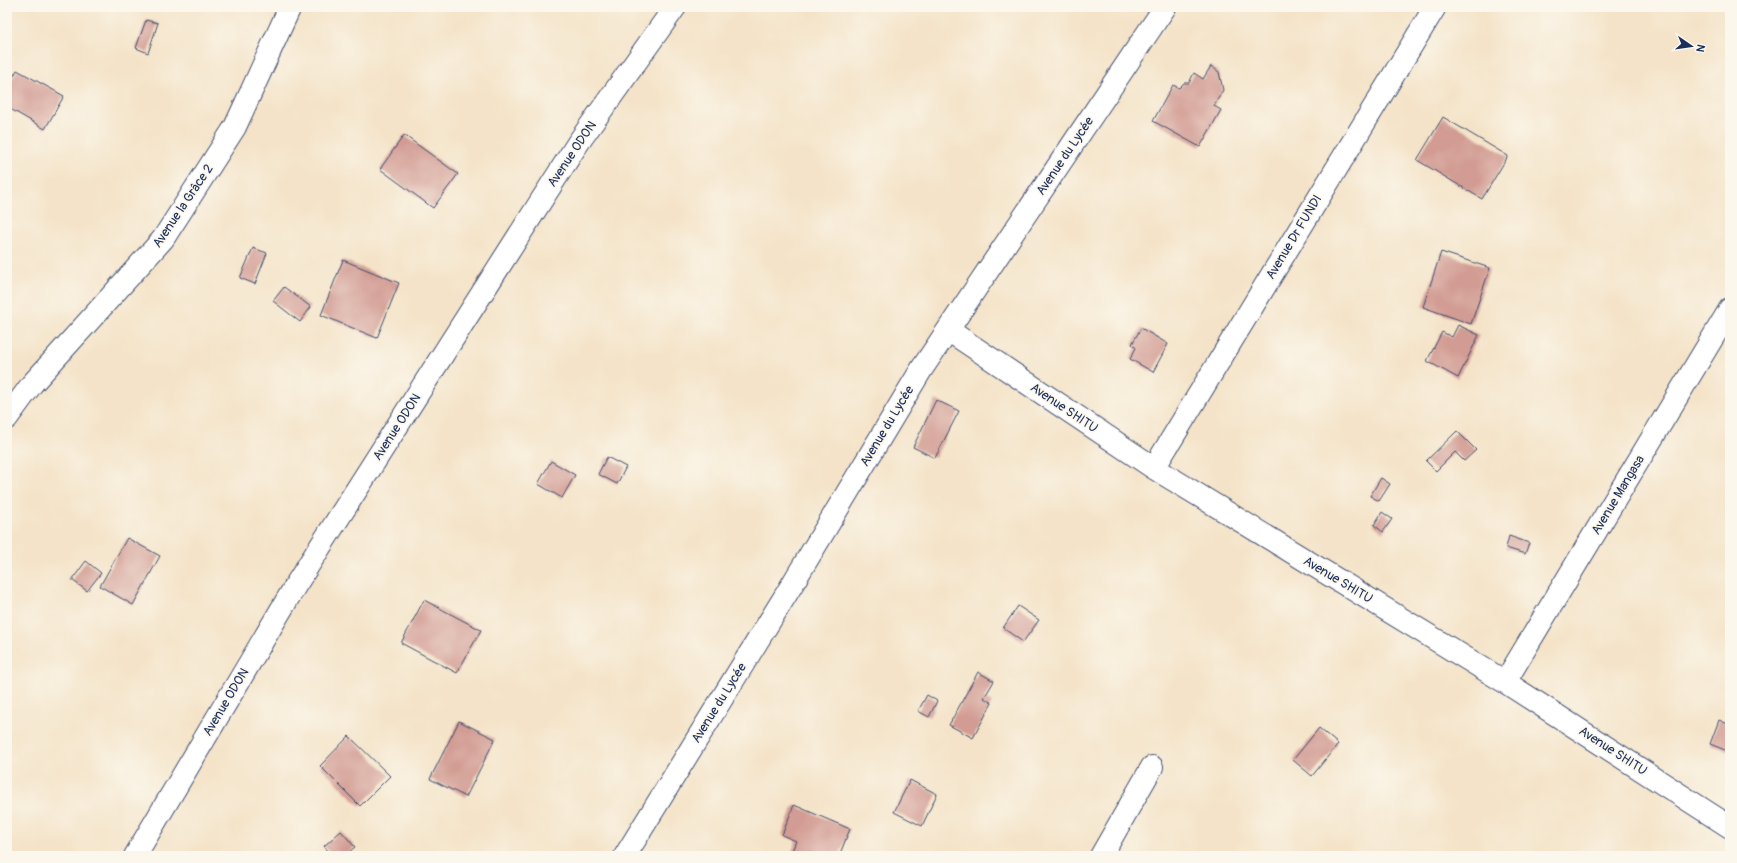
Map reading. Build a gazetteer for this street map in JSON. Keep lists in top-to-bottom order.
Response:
{
  "streets": {
    "street": [
      "Avenue ODON",
      "Avenue du Lycée",
      "Avenue la Grâce 2",
      "Avenue Dr FUNDI",
      "Avenue SHITU",
      "Avenue Mangasa"
    ]
  },
  "crossings": [
    ["Avenue du Lycée", "Avenue SHITU"],
    ["Avenue Dr FUNDI", "Avenue SHITU"],
    ["Avenue SHITU", "Avenue Mangasa"]
  ],
  "north": "right"
}
